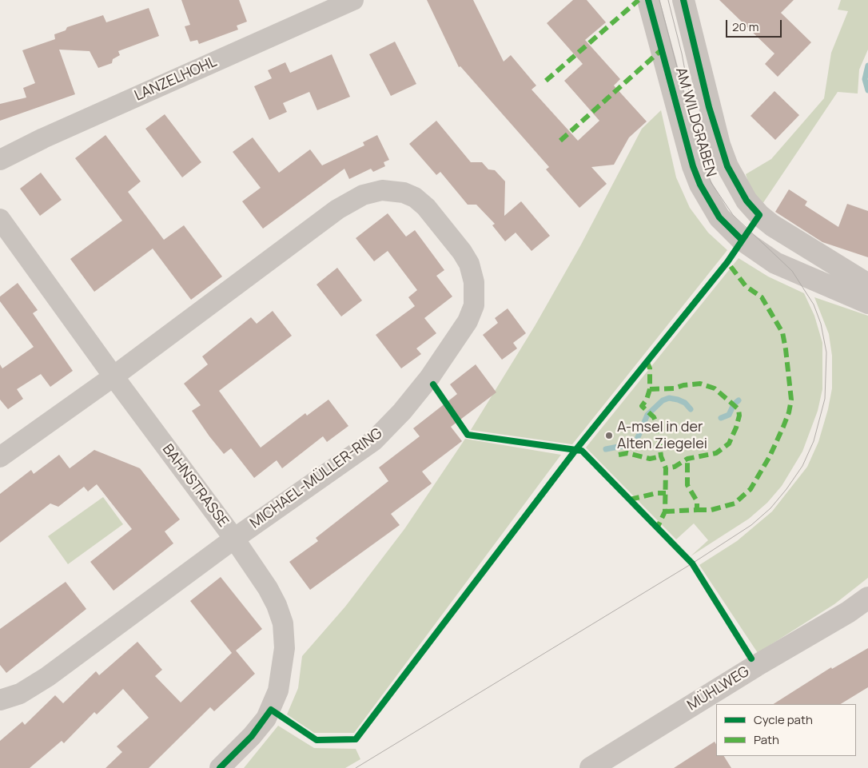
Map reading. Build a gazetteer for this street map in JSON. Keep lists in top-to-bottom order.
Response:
{
  "streets": {
    "street": [
      "LANZELHOHL",
      "AM WILDGRABEN",
      "MICHAEL-MÜLLER-RING",
      "BAHNSTRASSE",
      "MÜHLWEG"
    ]
  },
  "crossings": [
    ["MICHAEL-MÜLLER-RING", "BAHNSTRASSE"]
  ],
  "places": ["A-msel in der Alten Ziegelei"],
  "legend": ["Cycle path", "Path"],
  "scale_bar": "20 m"
}
